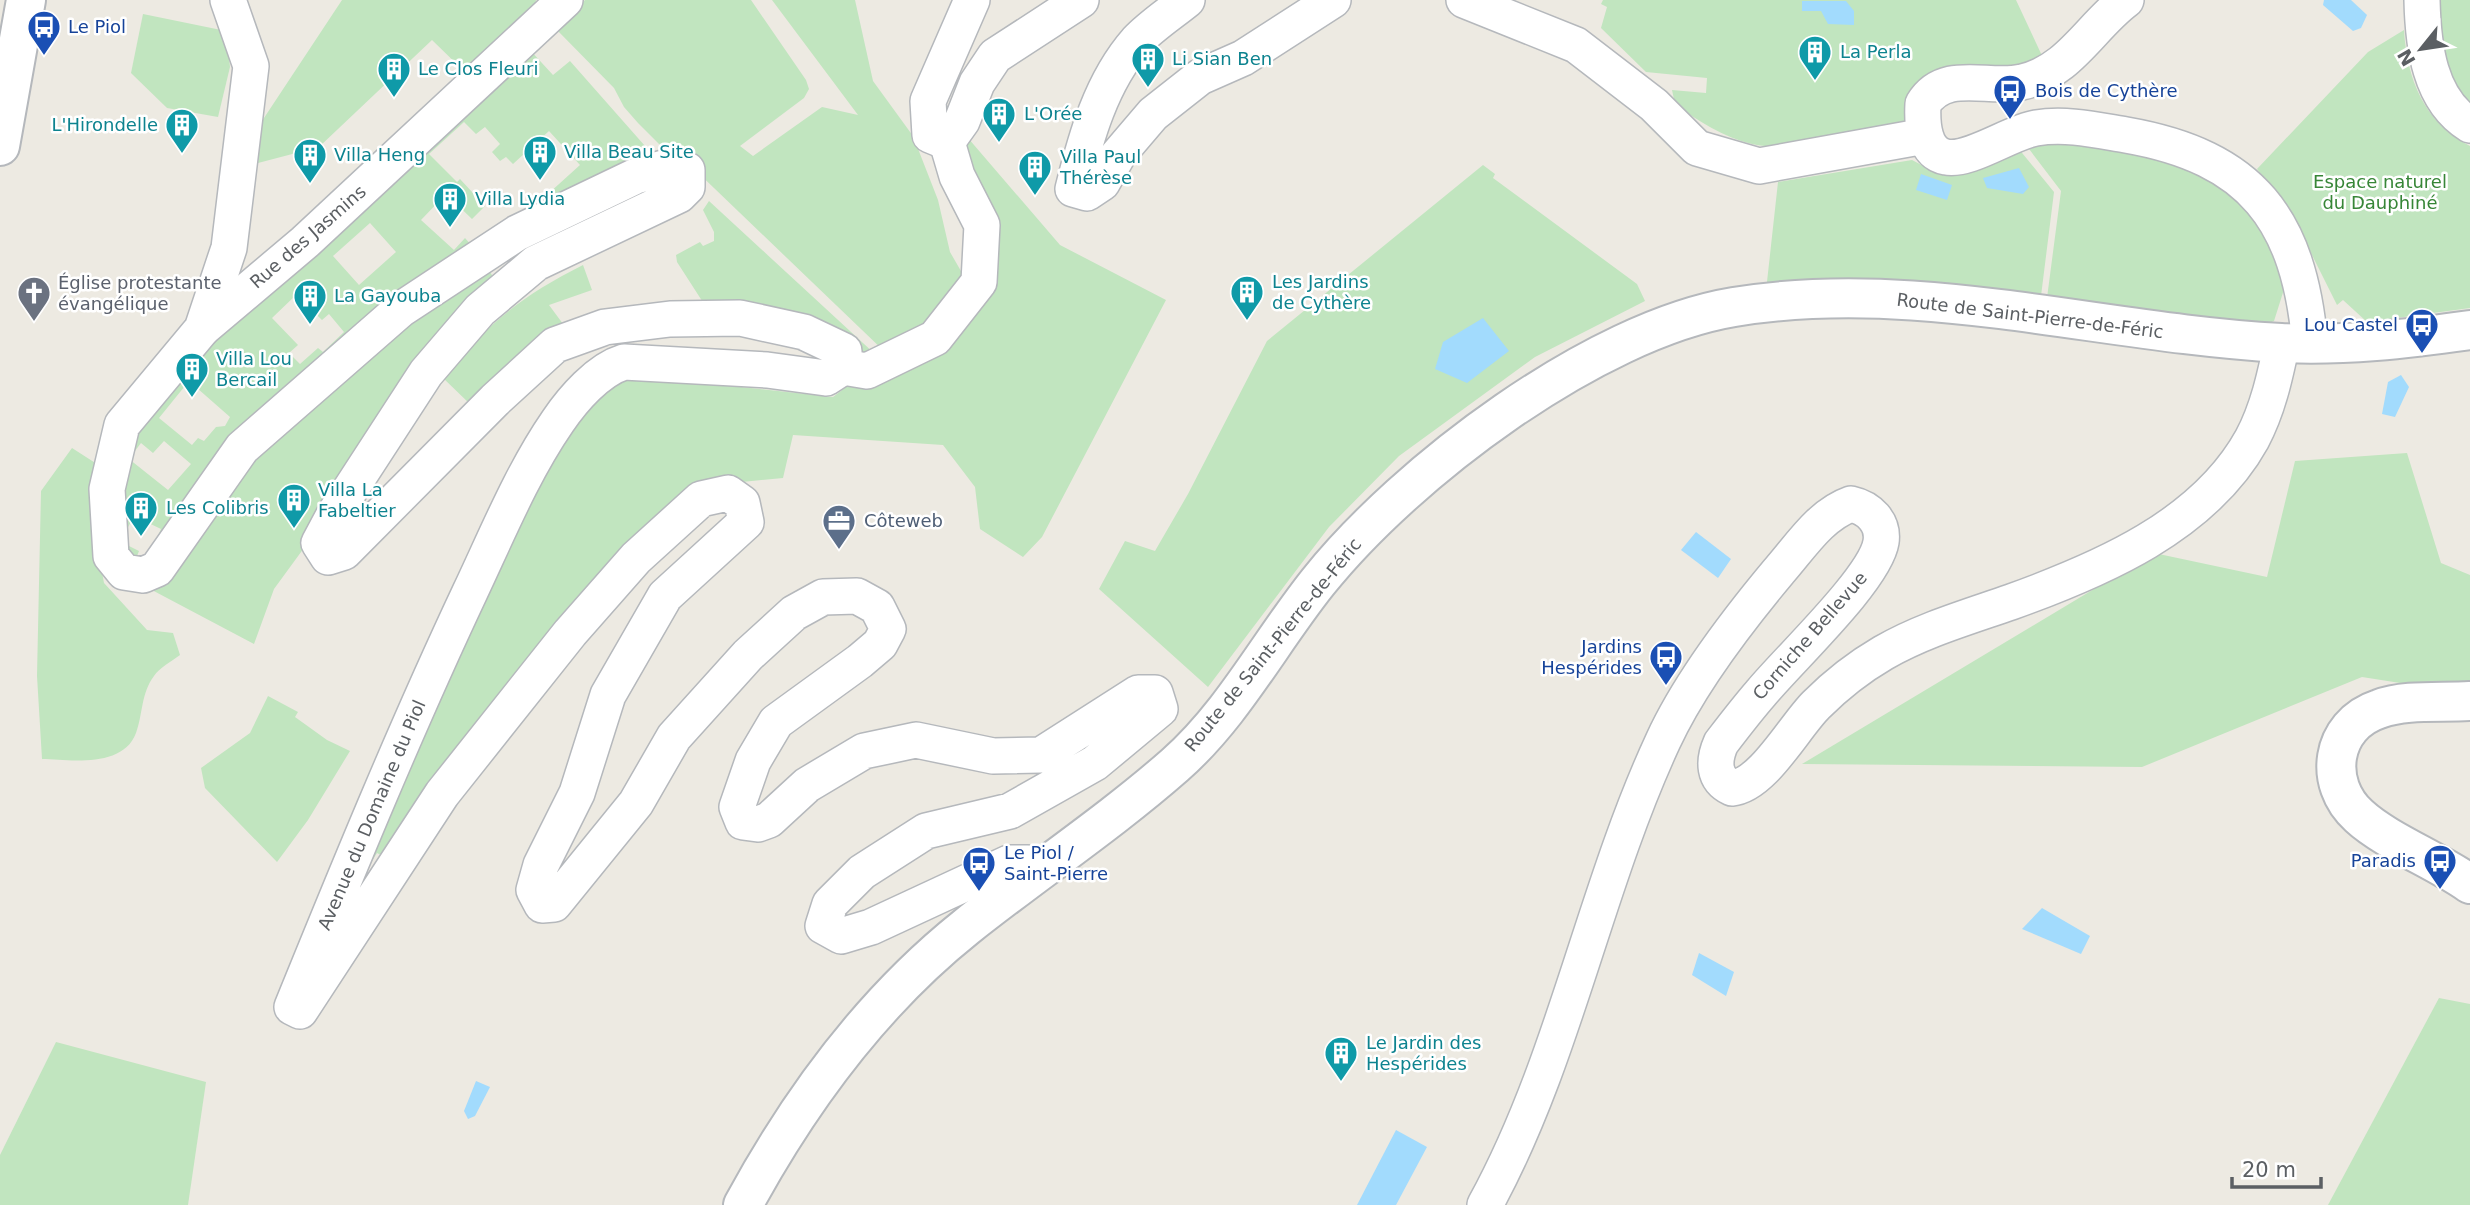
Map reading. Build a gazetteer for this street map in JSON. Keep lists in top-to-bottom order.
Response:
{
  "streets": {
    "street": [
      "Rue des Jasmins",
      "Route de Saint-Pierre-de-Féric",
      "Corniche Bellevue",
      "Avenue du Domaine du Piol"
    ]
  },
  "crossings": [
    ["Route de Saint-Pierre-de-Féric", "Corniche Bellevue"],
    ["Route de Saint-Pierre-de-Féric", "Avenue du Domaine du Piol"]
  ],
  "parks": ["Espace naturel du Dauphiné"],
  "places": {
    "bus stop": [
      "Le Piol",
      "Bois de Cythère",
      "Lou Castel",
      "Jardins Hespérides",
      "Paradis",
      "Le Piol / Saint-Pierre"
    ],
    "building": [
      "La Perla",
      "Li Sian Ben",
      "Le Clos Fleuri",
      "L'Orée",
      "L'Hirondelle",
      "Villa Beau Site",
      "Villa Heng",
      "Villa Paul Thérèse",
      "Villa Lydia",
      "Les Jardins de Cythère",
      "La Gayouba",
      "Villa Lou Bercail",
      "Villa La Fabeltier",
      "Les Colibris",
      "Le Jardin des Hespérides"
    ],
    "church": ["Église protestante évangélique"],
    "office": ["Côteweb"]
  },
  "scale_bar": "20 m",
  "north": "bottom left"
}
